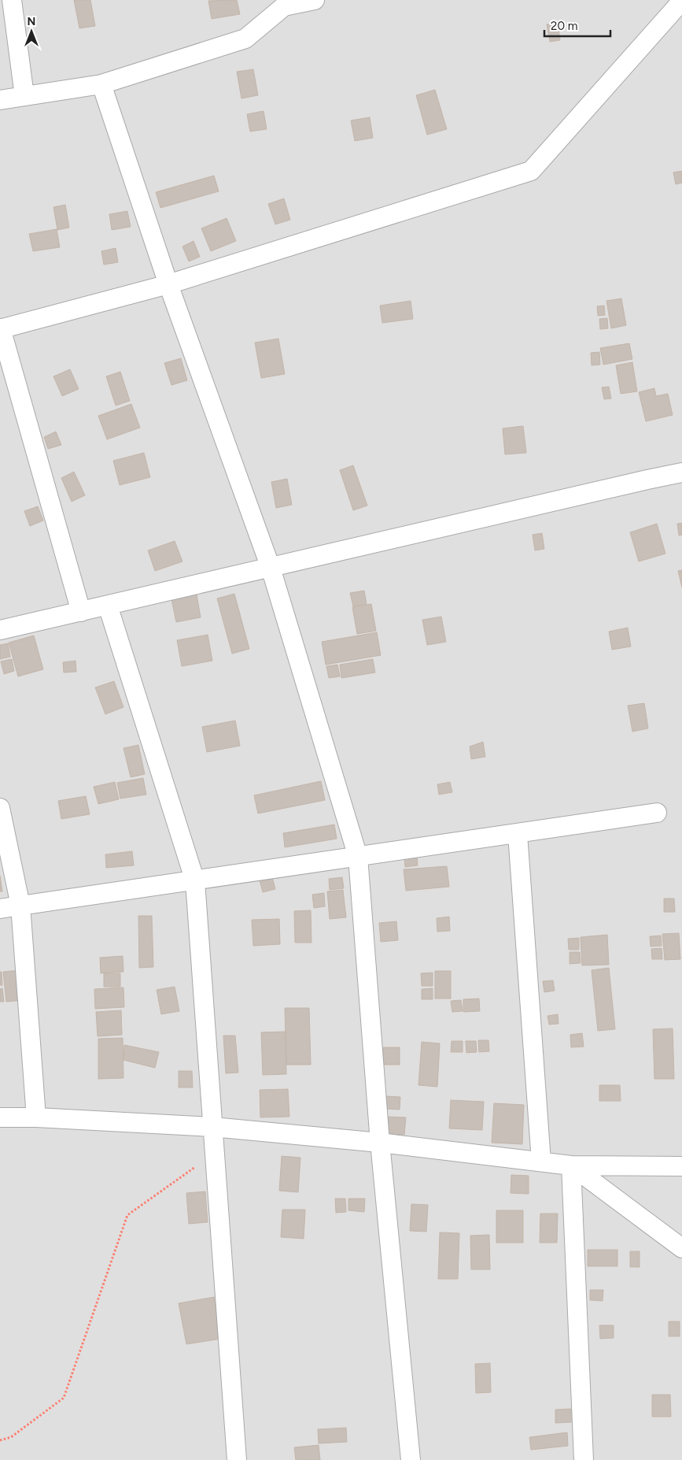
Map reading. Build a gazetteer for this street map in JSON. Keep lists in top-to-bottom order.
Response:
{
  "scale_bar": "20 m",
  "north": "top"
}
